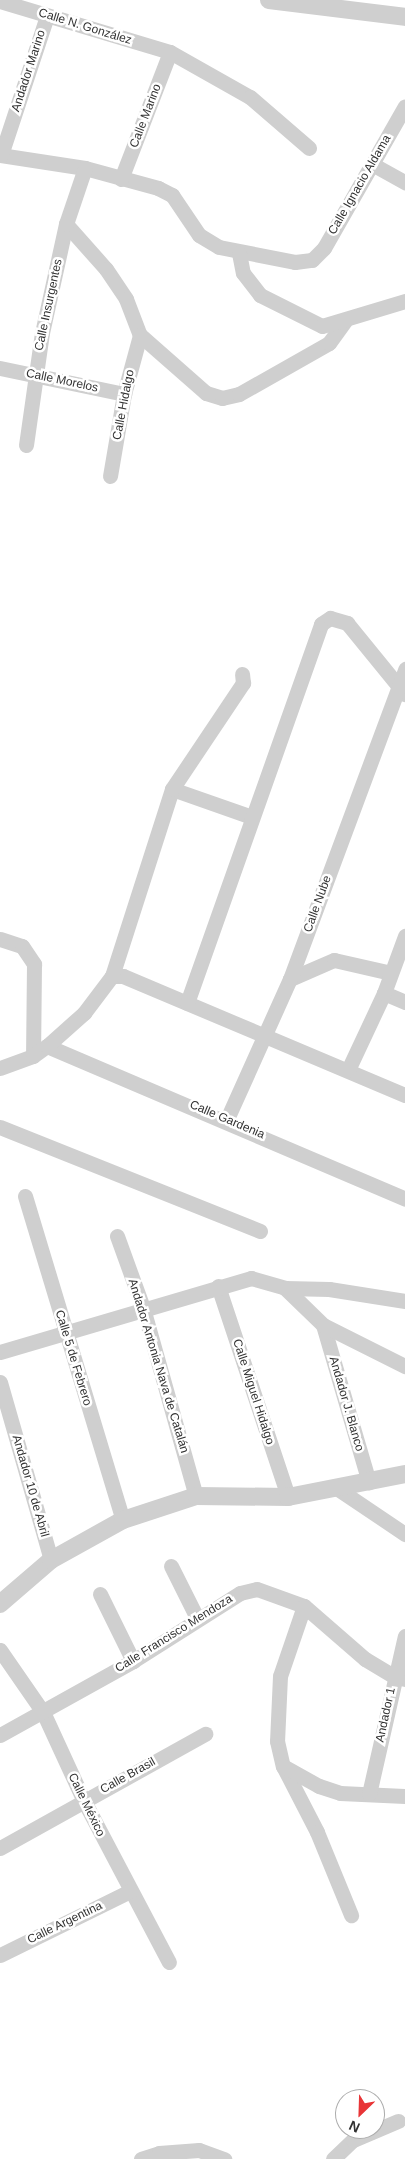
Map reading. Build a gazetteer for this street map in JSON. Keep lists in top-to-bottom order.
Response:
{
  "streets": {
    "street": [
      "Calle N. González",
      "Andador Marino",
      "Calle Marino",
      "Calle Ignacio Aldama",
      "Calle Insurgentes",
      "Calle Morelos",
      "Calle Hidalgo",
      "Calle Nube",
      "Calle Gardenia",
      "Calle 5 de Febrero",
      "Andador Antonia Nava de Catalán",
      "Calle Miguel Hidalgo",
      "Andador J. Blanco",
      "Andador 10 de Abril",
      "Calle Francisco Mendoza",
      "Andador 1",
      "Calle Brasil",
      "Calle México",
      "Calle Argentina"
    ]
  },
  "crossings": [
    ["Calle N. González", "Andador Marino"],
    ["Calle N. González", "Calle Marino"],
    ["Calle Insurgentes", "Calle Morelos"],
    ["Calle Morelos", "Calle Hidalgo"],
    ["Calle Nube", "Calle Gardenia"],
    ["Calle Francisco Mendoza", "Andador 1"],
    ["Calle Francisco Mendoza", "Calle México"],
    ["Calle Brasil", "Calle México"],
    ["Calle México", "Calle Argentina"]
  ],
  "north": "bottom left"
}
